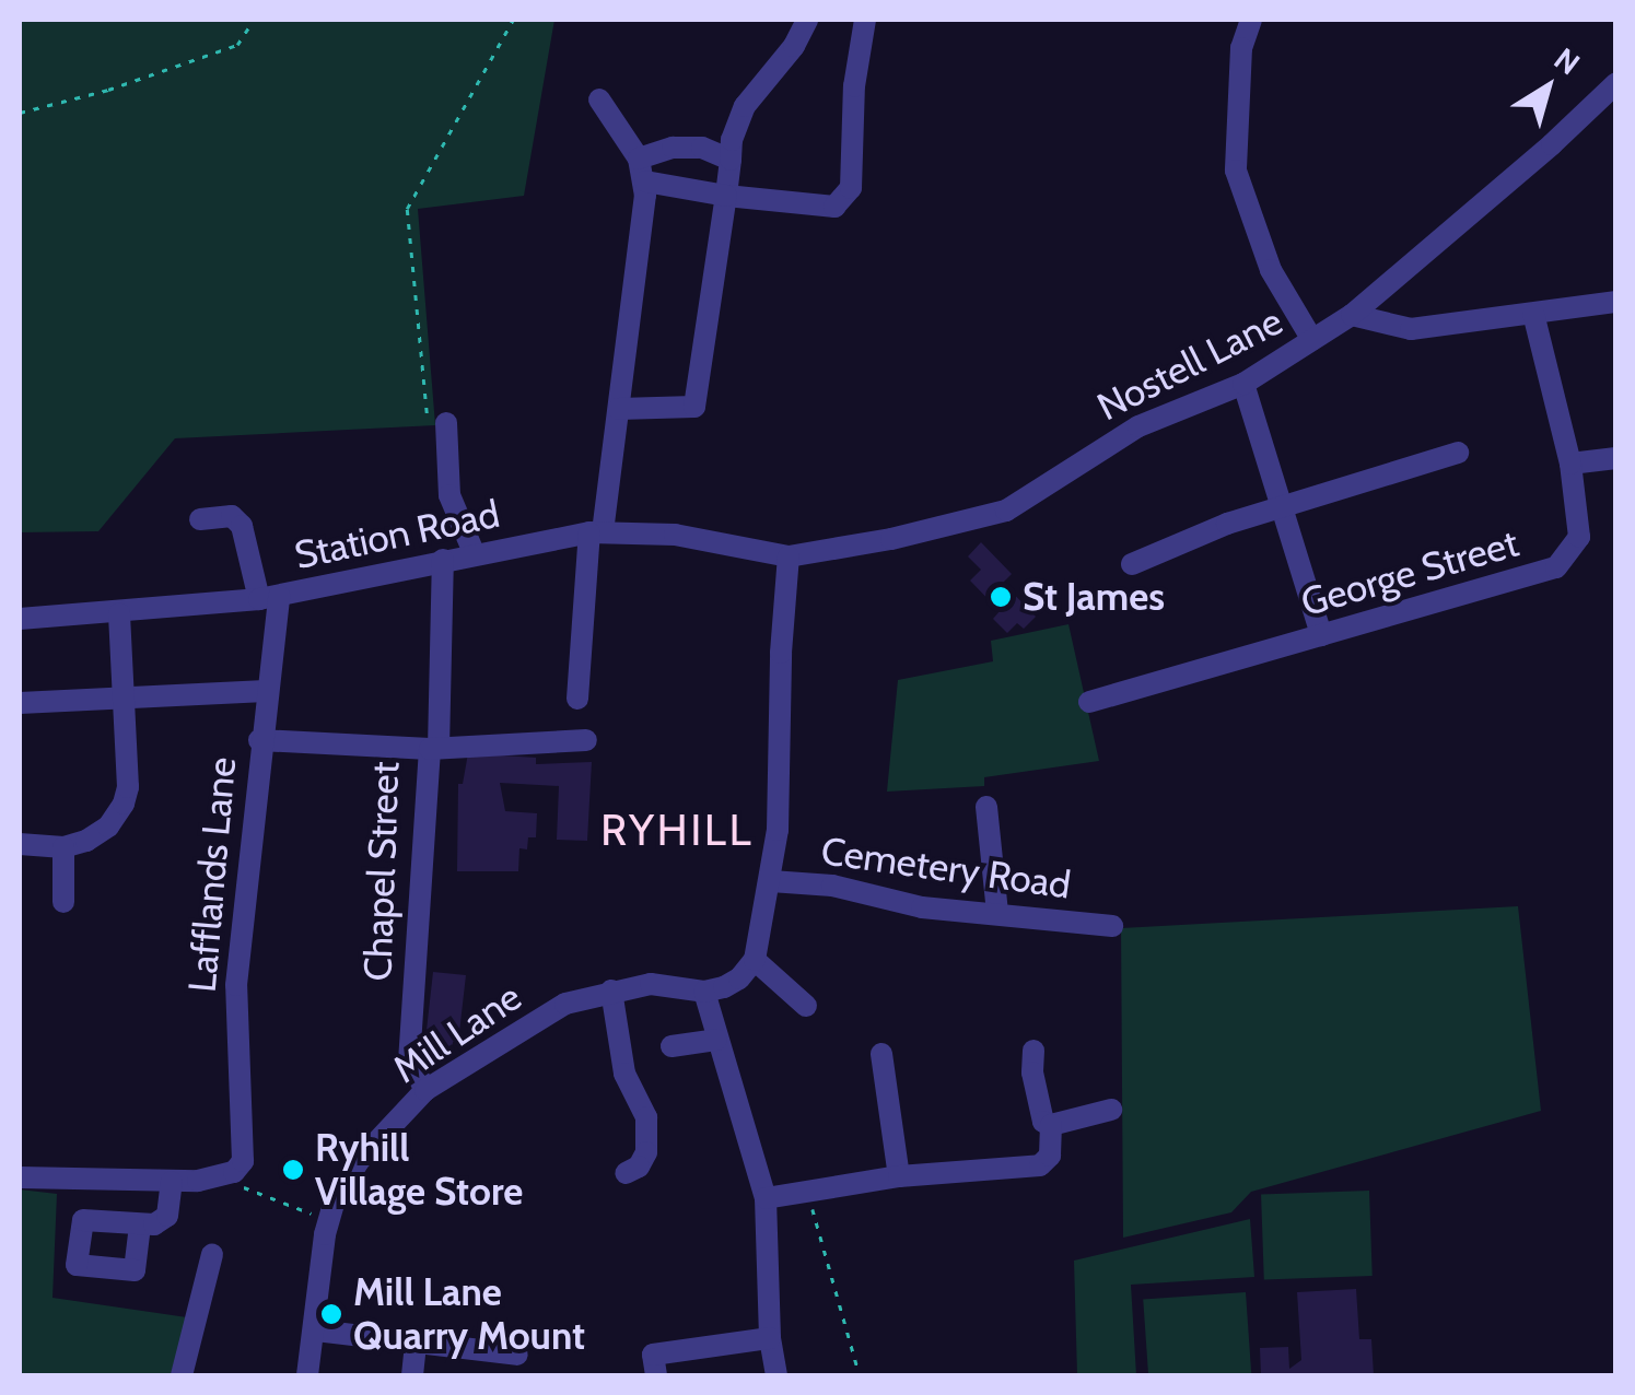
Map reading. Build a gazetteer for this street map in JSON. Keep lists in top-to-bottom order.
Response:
{
  "streets": {
    "street": [
      "Nostell Lane",
      "Station Road",
      "George Street",
      "Cemetery Road",
      "Chapel Street",
      "Lafflands Lane",
      "Mill Lane"
    ]
  },
  "crossings": [
    ["Nostell Lane", "Station Road"],
    ["Station Road", "Lafflands Lane"],
    ["Chapel Street", "Lafflands Lane"],
    ["Chapel Street", "Mill Lane"]
  ],
  "districts": ["RYHILL"],
  "places": ["St James", "Ryhill Village Store", "Mill Lane Quarry Mount"],
  "north": "top right"
}
